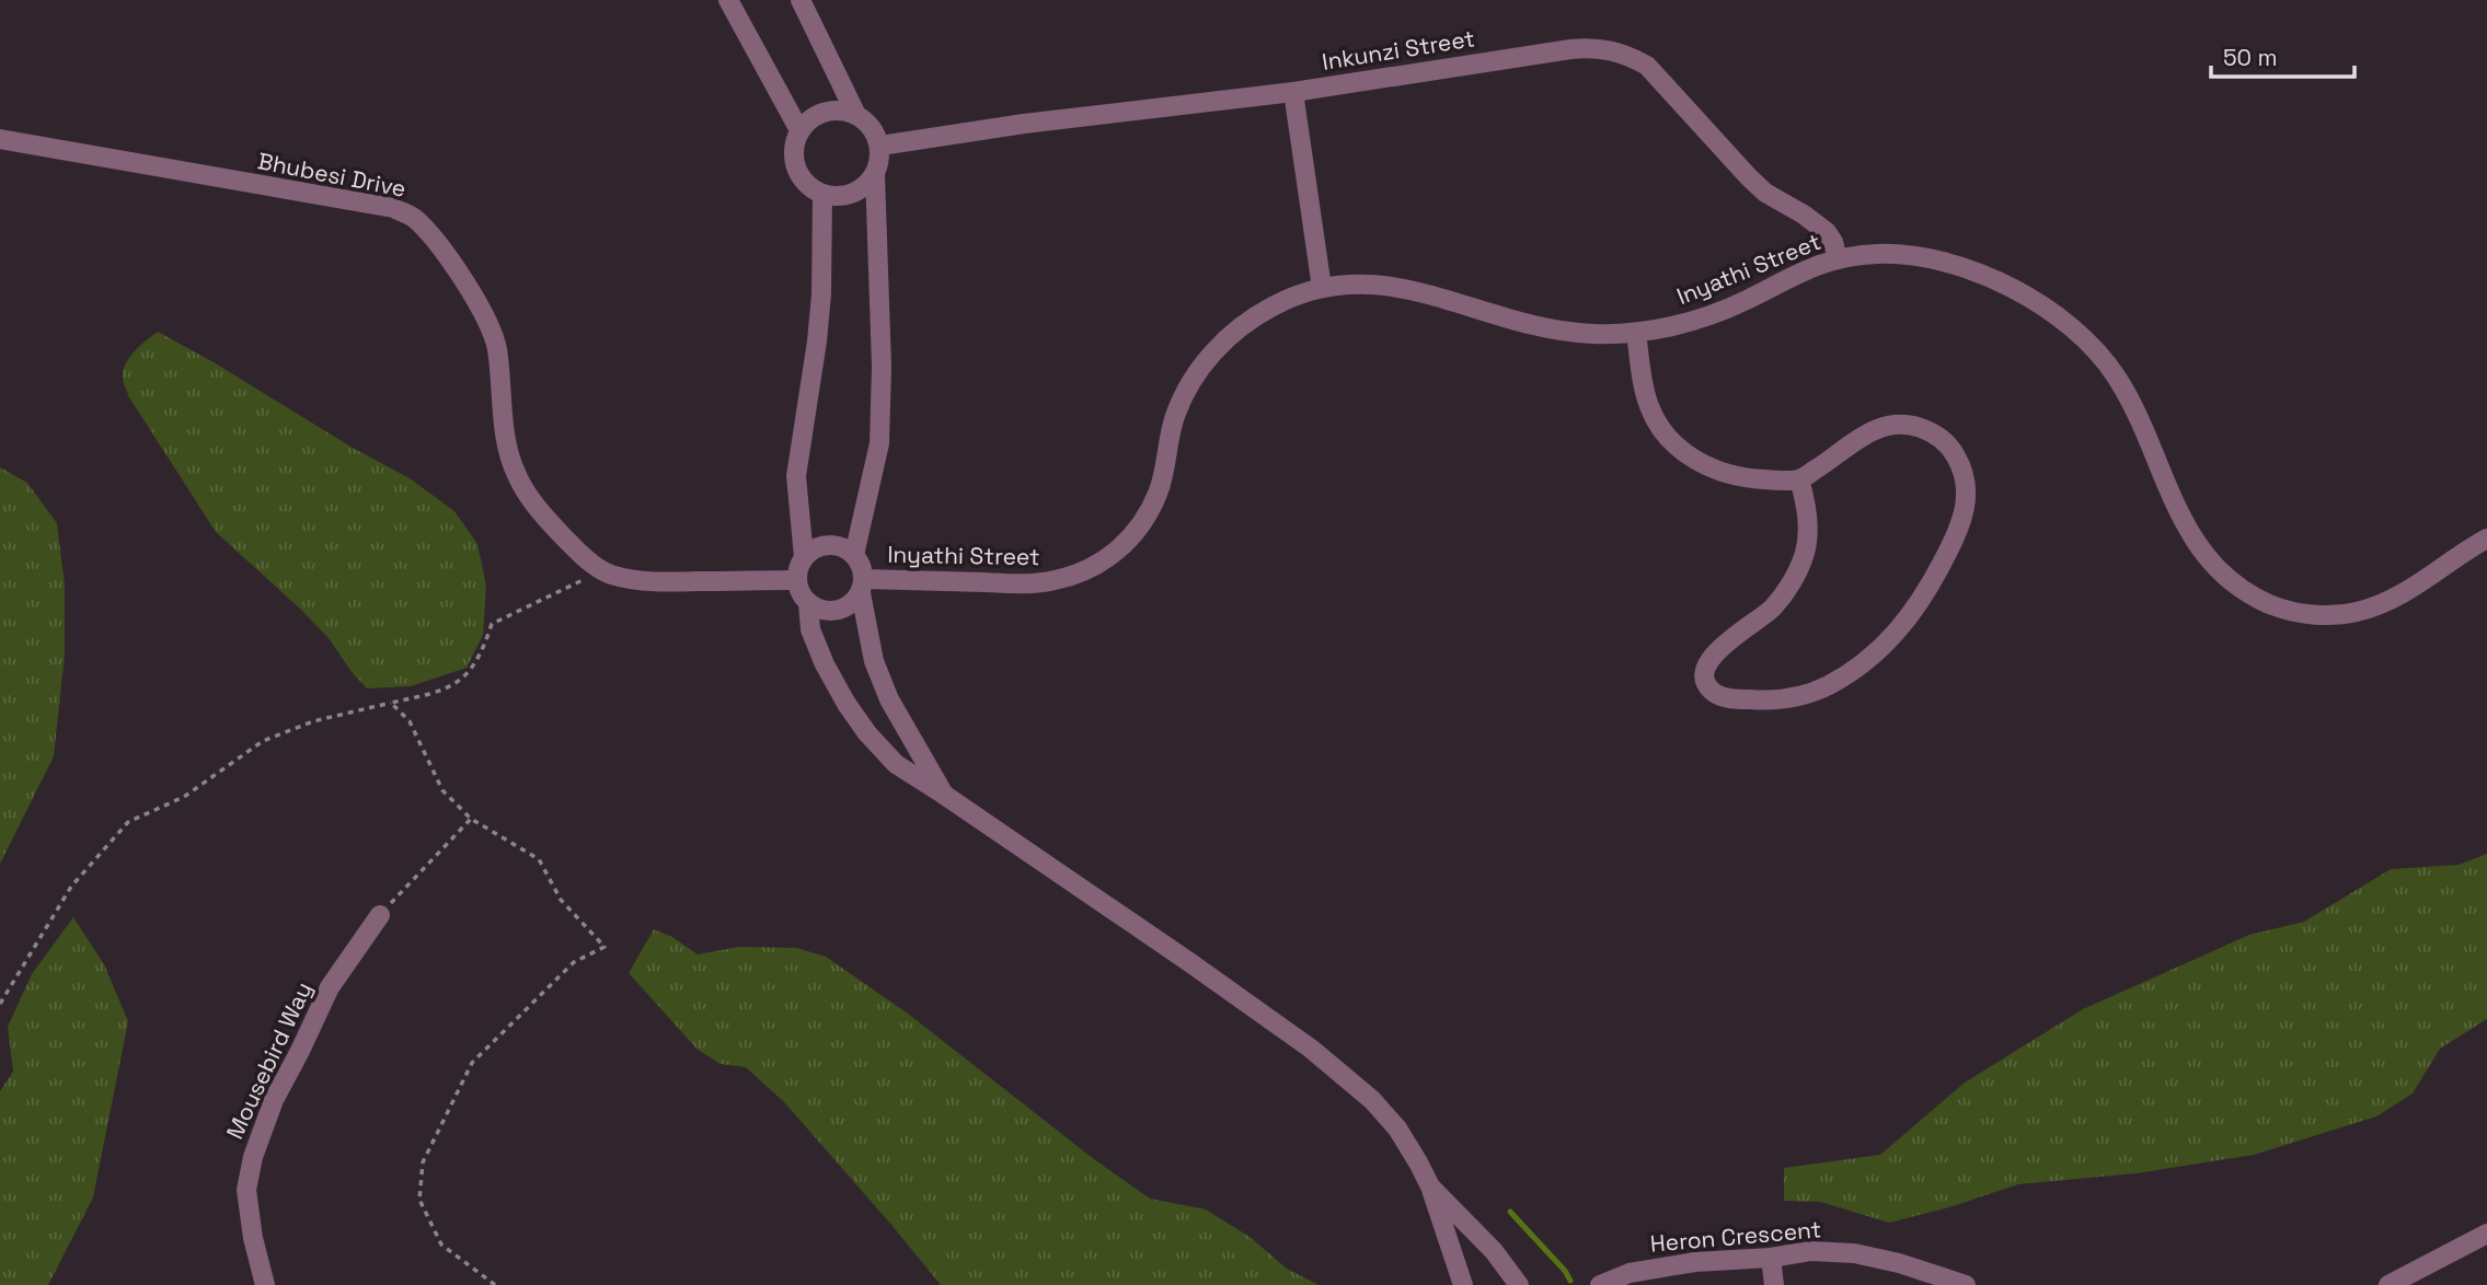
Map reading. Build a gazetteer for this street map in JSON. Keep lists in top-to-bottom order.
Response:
{
  "streets": {
    "street": [
      "Inkunzi Street",
      "Bhubesi Drive",
      "Inyathi Street",
      "Mousebird Way",
      "Heron Crescent"
    ]
  },
  "crossings": [
    ["Inkunzi Street", "Inyathi Street"],
    ["Bhubesi Drive", "Inyathi Street"]
  ],
  "scale_bar": "50 m"
}
